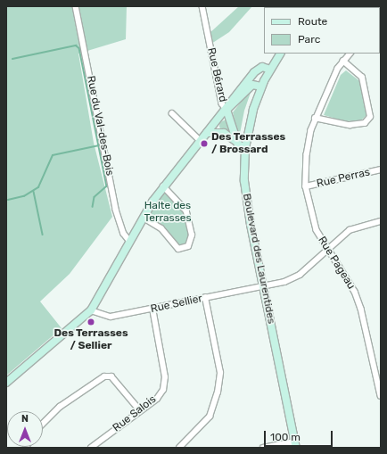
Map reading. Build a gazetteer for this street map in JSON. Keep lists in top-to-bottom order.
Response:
{
  "streets": {
    "street": [
      "Rue Bérard",
      "Rue du Val-des-Bois",
      "Rue Perras",
      "Boulevard des Laurentides",
      "Rue Pageau",
      "Rue Sellier",
      "Rue Salois"
    ]
  },
  "crossings": [
    ["Rue Perras", "Rue Pageau"],
    ["Boulevard des Laurentides", "Rue Sellier"],
    ["Rue Pageau", "Rue Sellier"],
    ["Rue Sellier", "Rue Salois"]
  ],
  "parks": ["Halte des Terrasses"],
  "places": ["Des Terrasses / Brossard", "Des Terrasses / Sellier"],
  "legend": ["Route", "Parc"],
  "scale_bar": "100 m",
  "north": "top"
}
